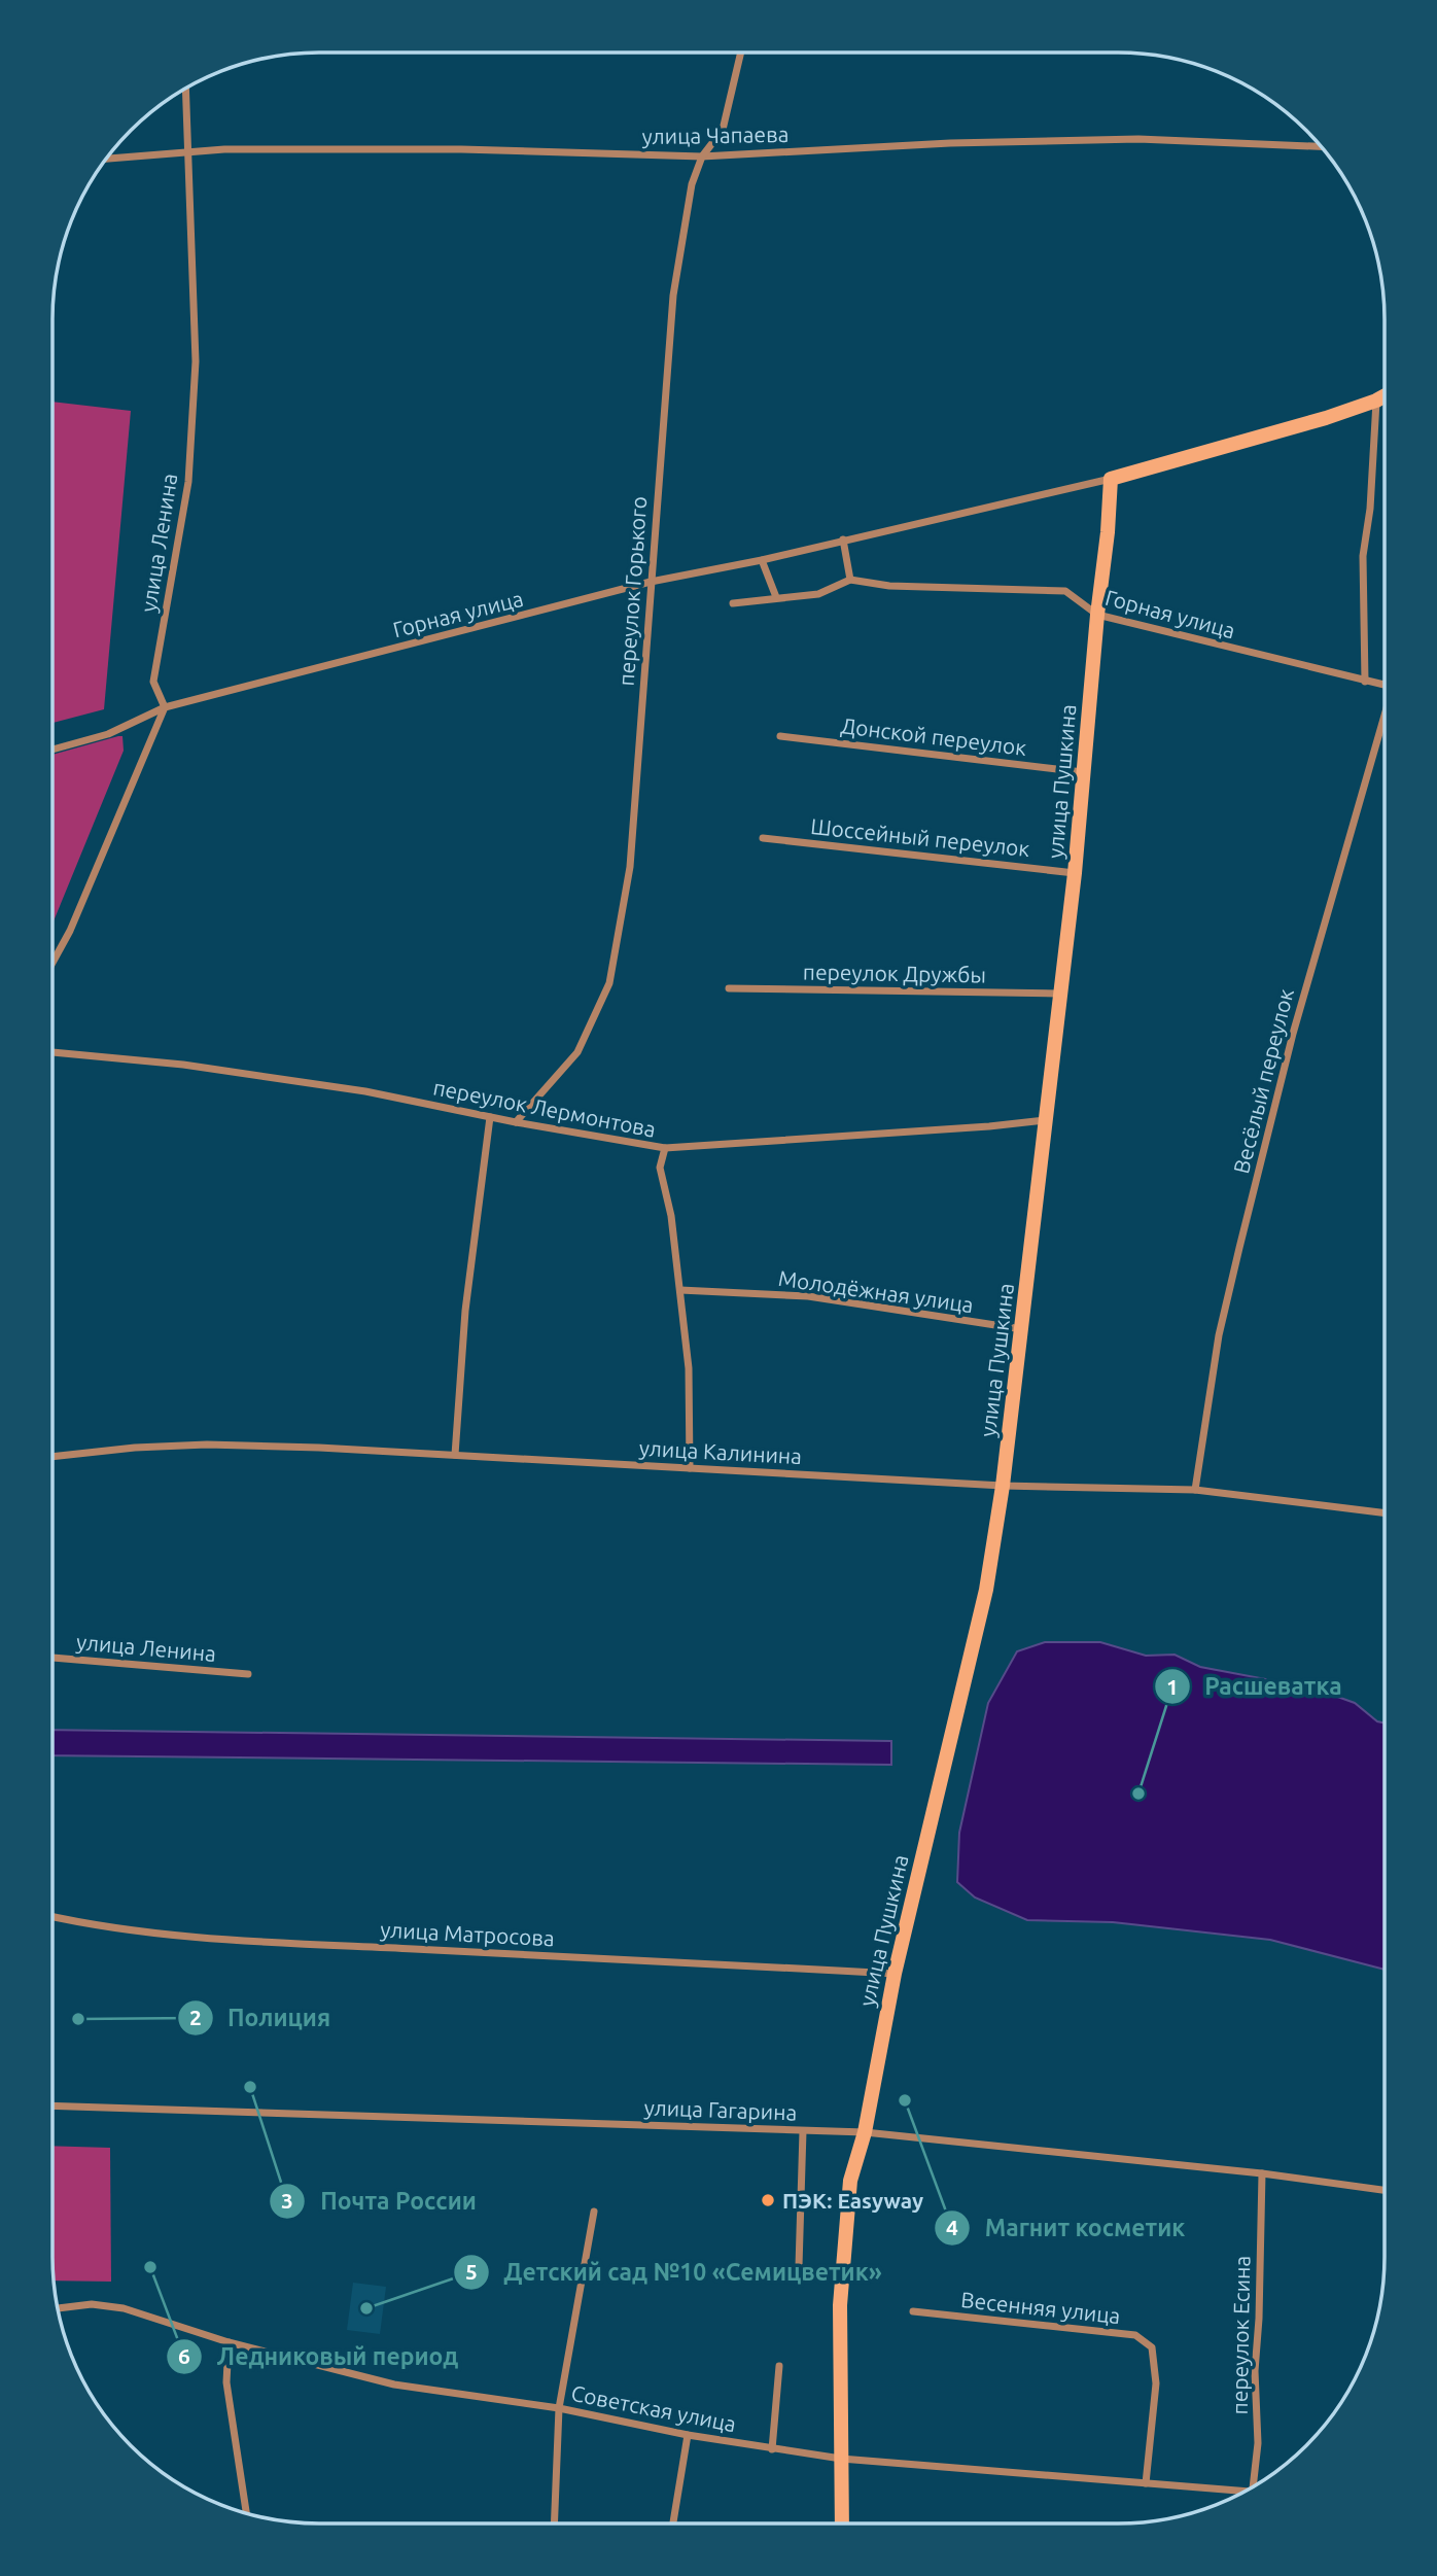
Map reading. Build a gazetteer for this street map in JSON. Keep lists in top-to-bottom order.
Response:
{
  "streets": {
    "main road": ["улица Пушкина"],
    "street": [
      "улица Чапаева",
      "улица Ленина",
      "переулок Горького",
      "Горная улица",
      "Донской переулок",
      "Шоссейный переулок",
      "переулок Дружбы",
      "Весёлый переулок",
      "переулок Лермонтова",
      "Молодёжная улица",
      "улица Калинина",
      "улица Матросова",
      "улица Гагарина",
      "Весенняя улица",
      "переулок Есина",
      "Советская улица"
    ]
  },
  "crossings": [
    ["улица Чапаева", "улица Ленина"],
    ["улица Чапаева", "переулок Горького"],
    ["улица Ленина", "Горная улица"],
    ["переулок Горького", "Горная улица"],
    ["переулок Горького", "переулок Лермонтова"],
    ["Горная улица", "улица Пушкина"],
    ["Донской переулок", "улица Пушкина"],
    ["улица Пушкина", "Шоссейный переулок"],
    ["улица Пушкина", "переулок Дружбы"],
    ["улица Пушкина", "переулок Лермонтова"],
    ["улица Пушкина", "Молодёжная улица"],
    ["улица Пушкина", "улица Калинина"],
    ["улица Пушкина", "улица Матросова"],
    ["улица Пушкина", "улица Гагарина"],
    ["улица Пушкина", "Советская улица"],
    ["Весёлый переулок", "улица Калинина"],
    ["улица Гагарина", "переулок Есина"],
    ["Весенняя улица", "Советская улица"]
  ],
  "places": [
    "Расшеватка",
    "Полиция",
    "Почта России",
    "Магнит косметик",
    "ПЭК: Easyway",
    "Ледниковый период",
    "Детский сад №10 «Семицветик»"
  ]
}
